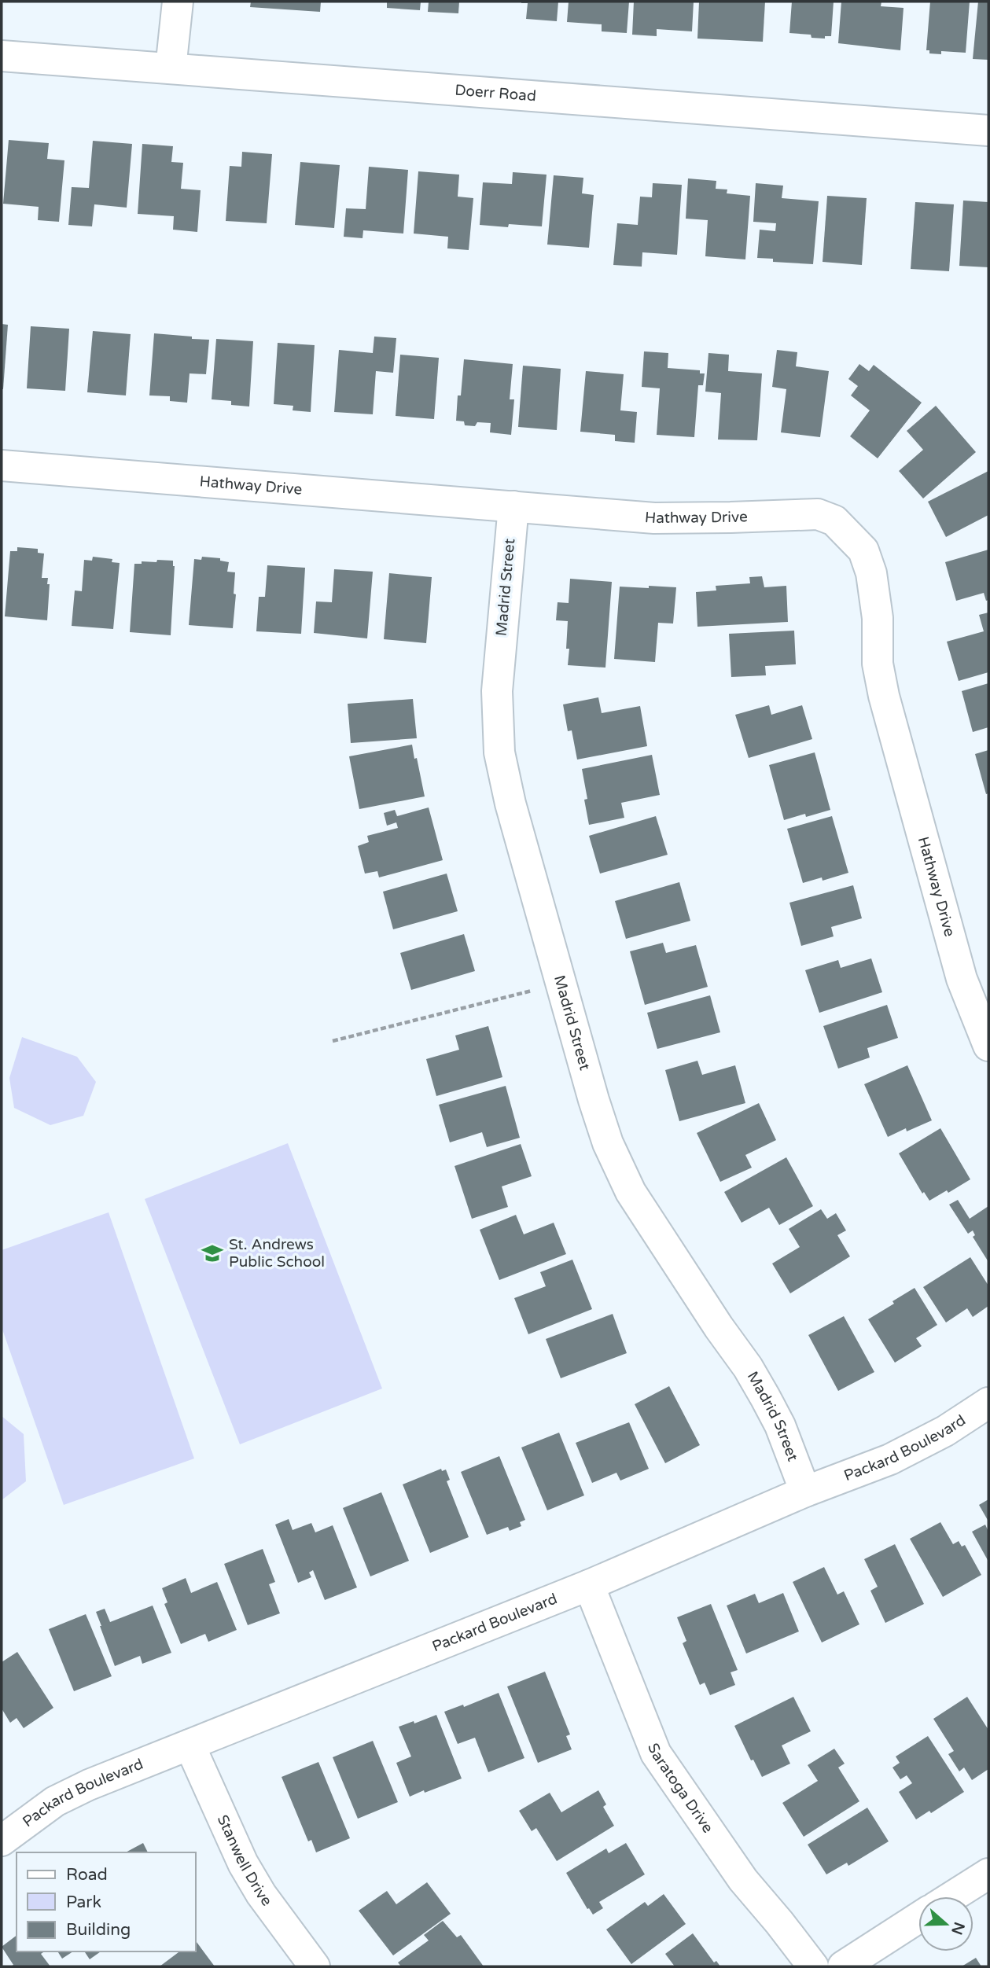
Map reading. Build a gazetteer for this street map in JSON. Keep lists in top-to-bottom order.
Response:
{
  "streets": {
    "street": [
      "Doerr Road",
      "Hathway Drive",
      "Madrid Street",
      "Packard Boulevard",
      "Saratoga Drive",
      "Stanwell Drive"
    ]
  },
  "crossings": [
    ["Hathway Drive", "Madrid Street"],
    ["Madrid Street", "Packard Boulevard"],
    ["Packard Boulevard", "Saratoga Drive"],
    ["Packard Boulevard", "Stanwell Drive"]
  ],
  "places": {
    "school or university": ["St. Andrews Public School"]
  },
  "legend": ["Road", "Park", "Building"],
  "north": "right"
}
